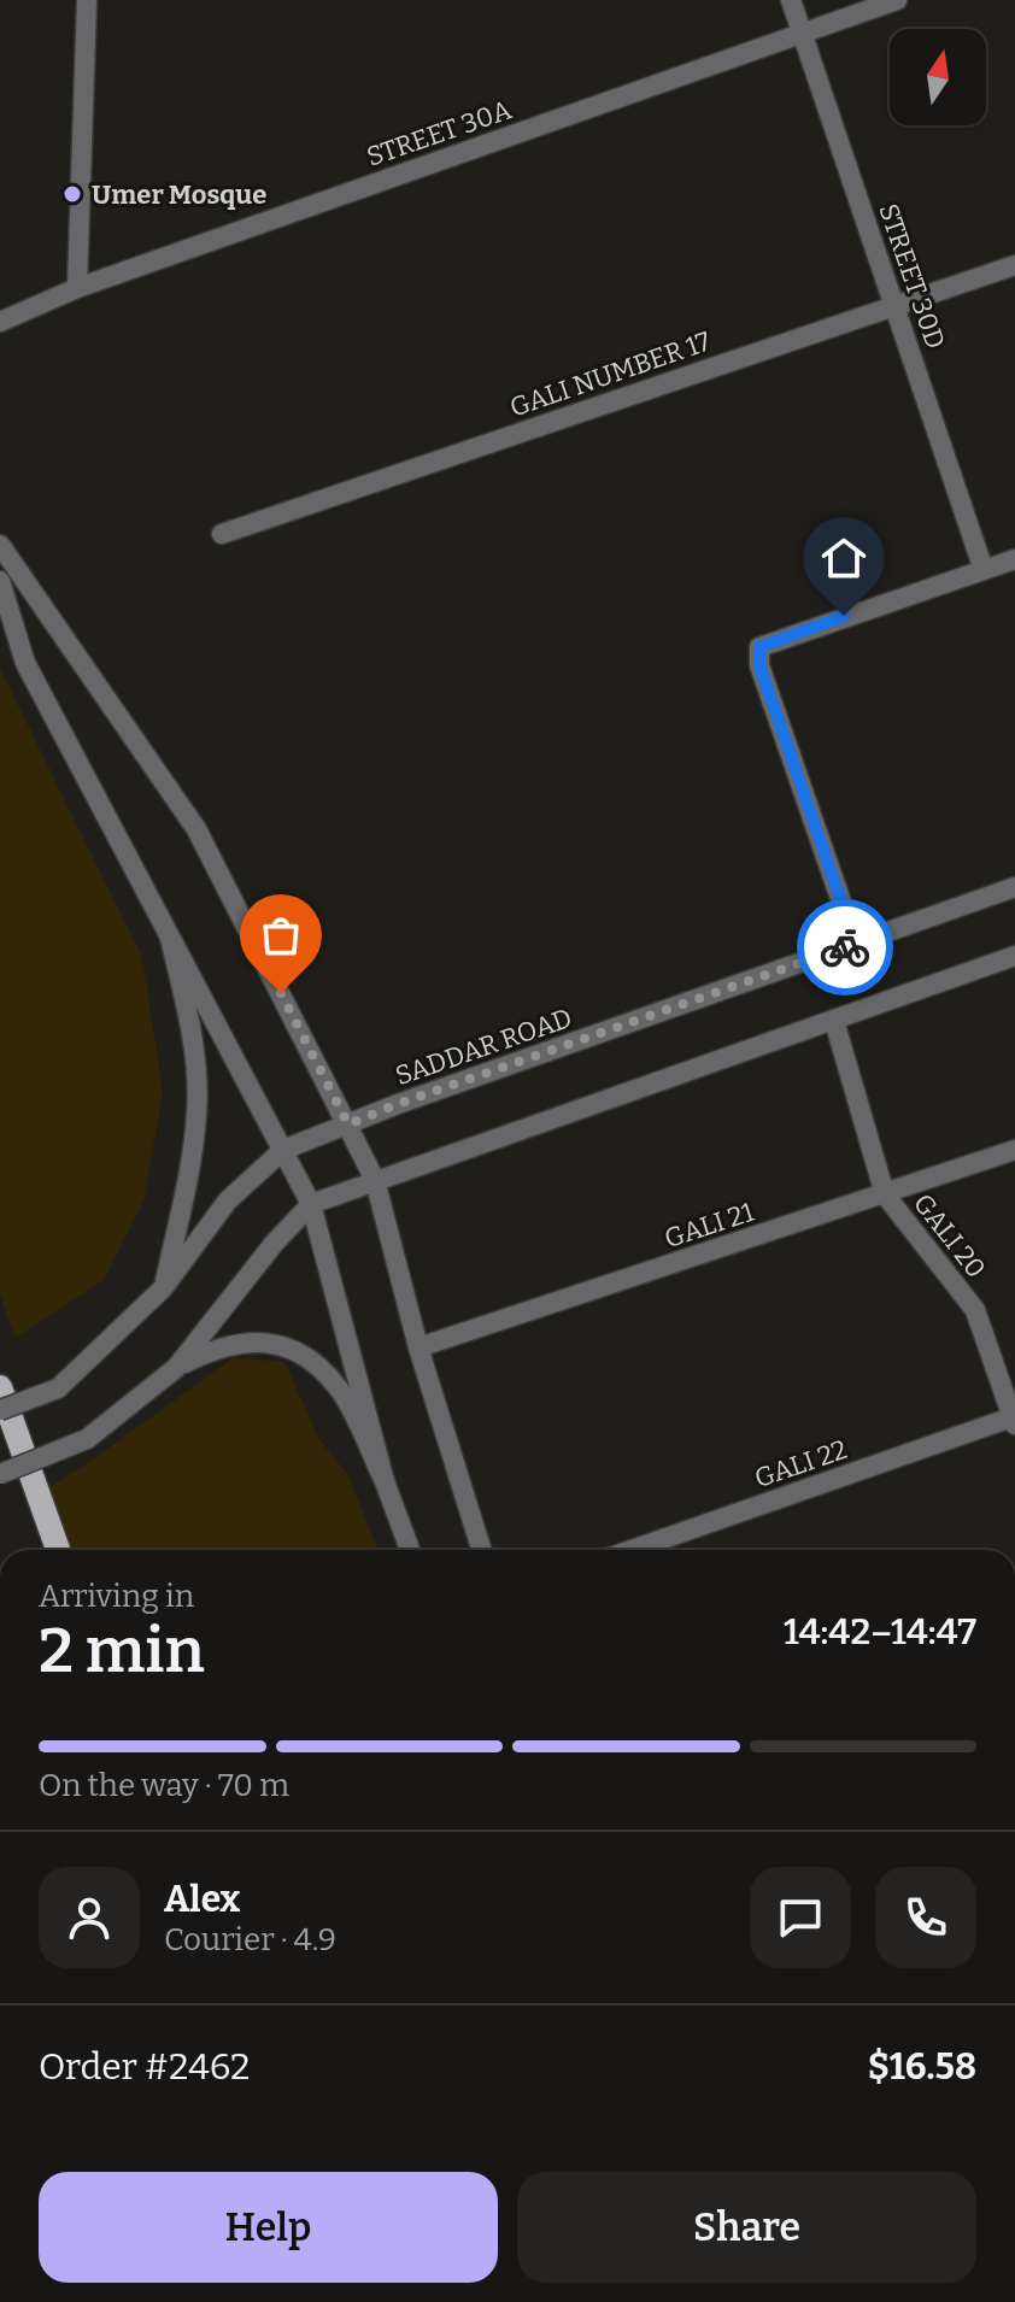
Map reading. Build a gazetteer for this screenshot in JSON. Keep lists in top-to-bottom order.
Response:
{
  "streets": {
    "street": [
      "STREET 30A",
      "STREET 30D",
      "GALI NUMBER 17",
      "SADDAR ROAD",
      "GALI 21",
      "GALI 20",
      "GALI 22"
    ]
  },
  "crossings": [
    ["STREET 30A", "STREET 30D"],
    ["STREET 30D", "GALI NUMBER 17"],
    ["GALI 21", "GALI 20"],
    ["GALI 20", "GALI 22"]
  ],
  "places": ["Umer Mosque"],
  "north": "top",
  "page": {
    "heading": ["2 min", "Arriving in", "14:42–14:47"],
    "panel": [
      "Alex",
      "Courier · 4.9",
      "Order #2462",
      "$16.58"
    ],
    "bar": "On the way · 70 m",
    "buttons": ["Help", "Share"]
  }
}
